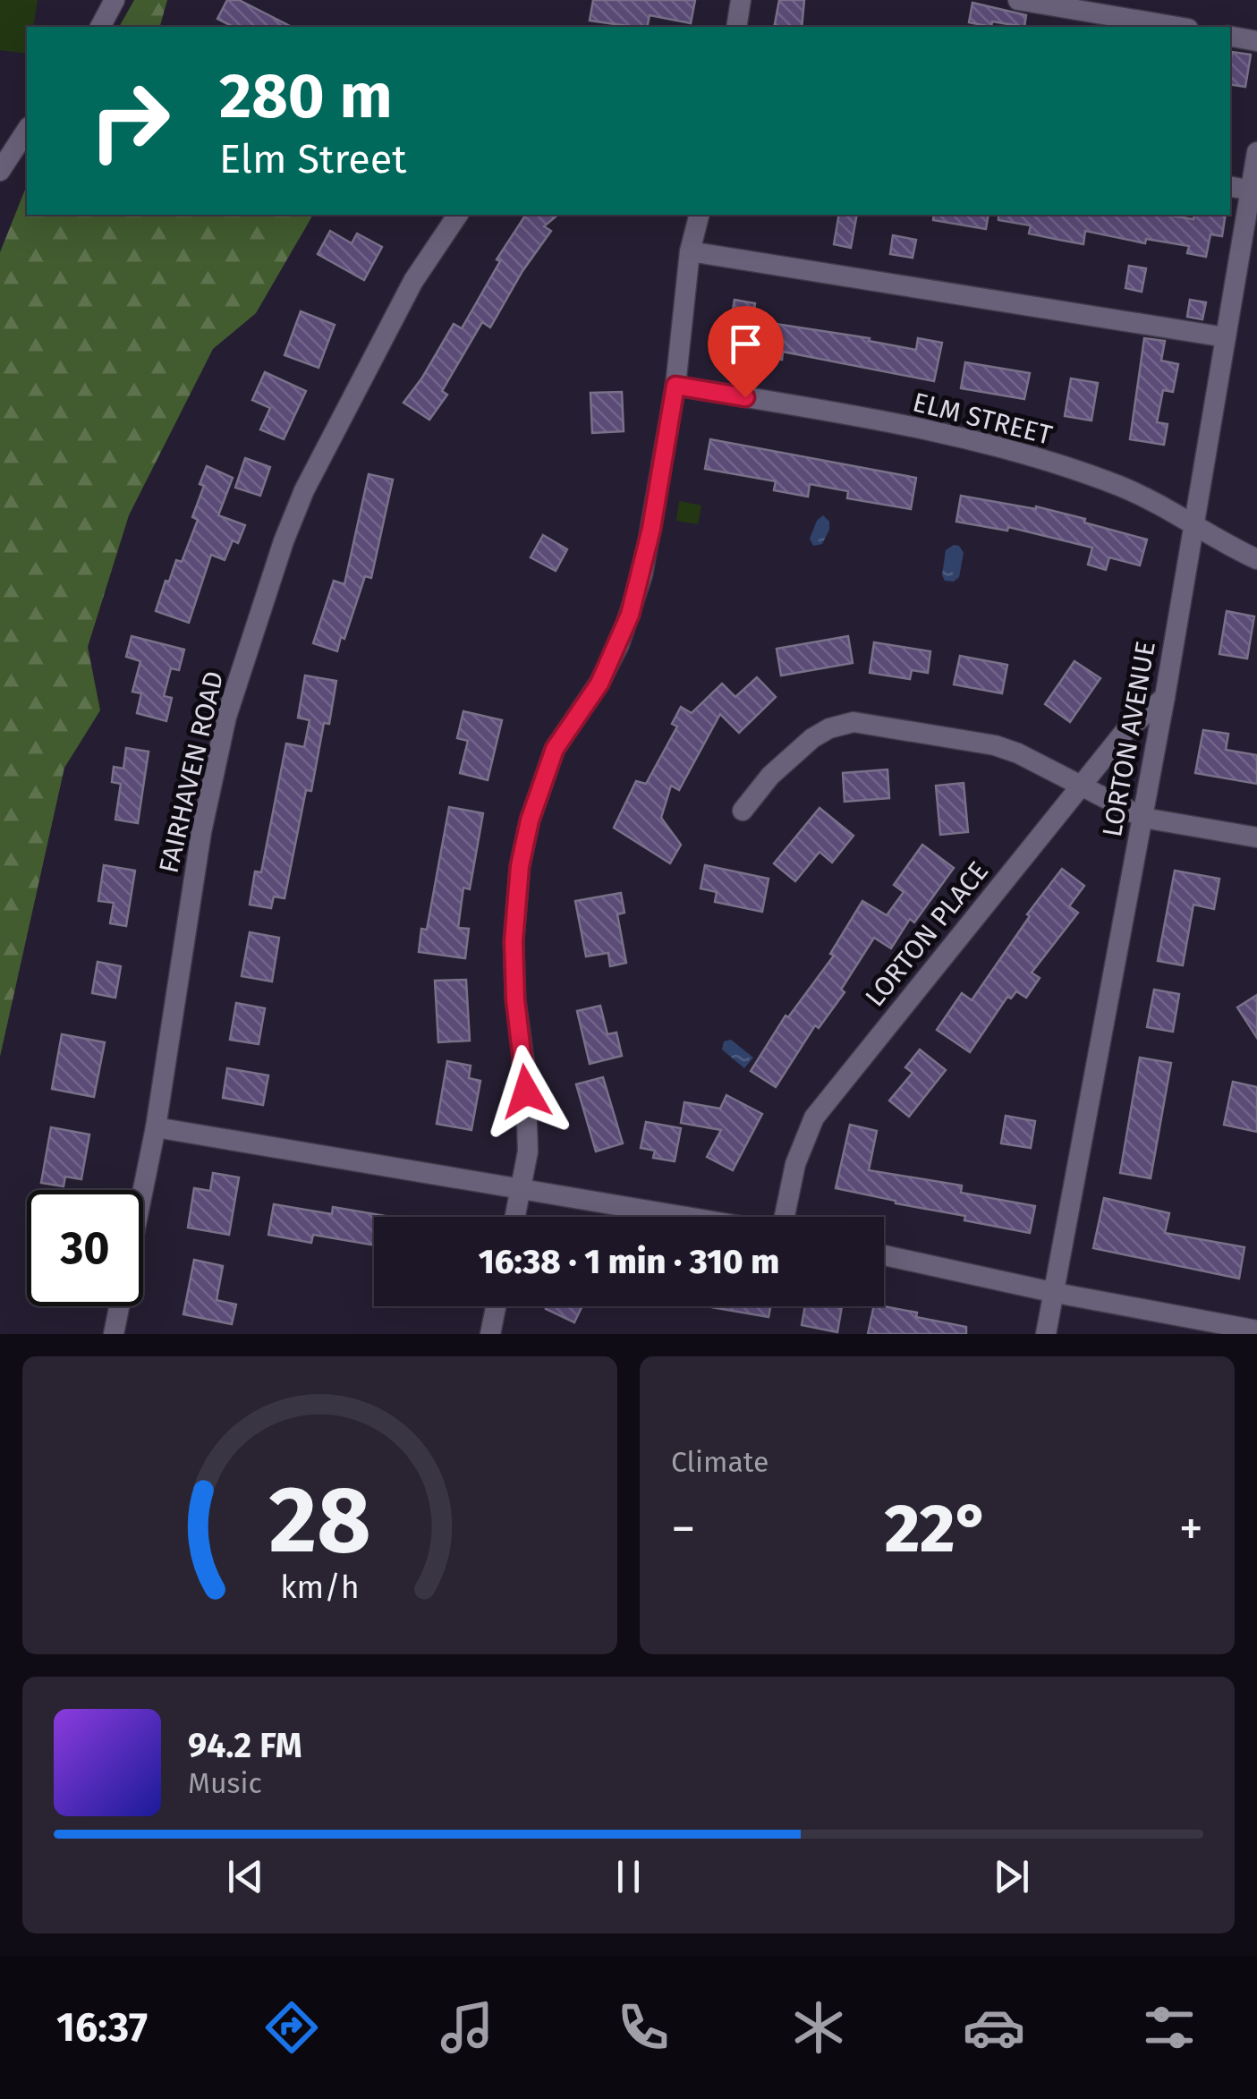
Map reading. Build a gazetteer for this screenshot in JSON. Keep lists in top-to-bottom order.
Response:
{
  "streets": {
    "street": [
      "ELM STREET",
      "LORTON AVENUE",
      "FAIRHAVEN ROAD",
      "LORTON PLACE"
    ]
  },
  "crossings": [
    ["ELM STREET", "LORTON AVENUE"],
    ["LORTON AVENUE", "LORTON PLACE"]
  ],
  "page": {
    "turn": ["280 m", "Elm Street"],
    "limit": "30",
    "trip": "16:38 · 1 min · 310 m",
    "tile": "Climate",
    "heat": ["−", "22°", "+"],
    "song": ["94.2 FM", "Music"],
    "tabs": "16:37",
    "gauge": ["28", "km/h"]
  }
}
